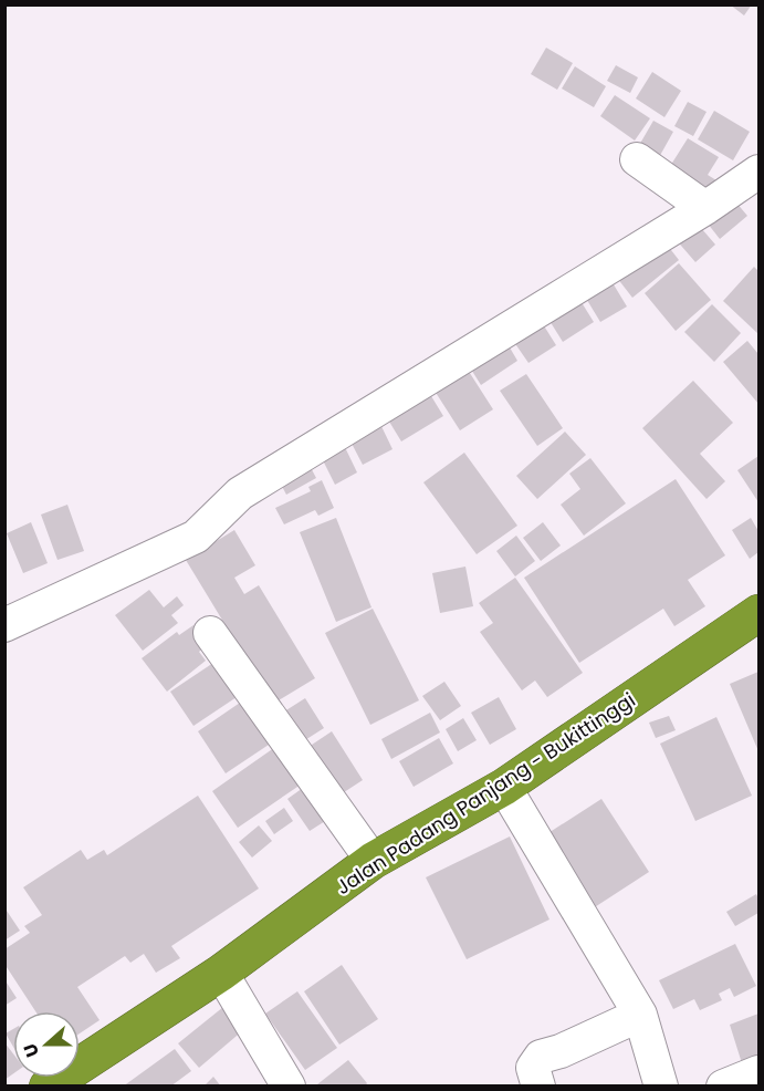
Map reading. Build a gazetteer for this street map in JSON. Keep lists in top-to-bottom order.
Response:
{
  "streets": {
    "highway": ["Jalan Padang Panjang - Bukittinggi"]
  },
  "north": "left"
}
